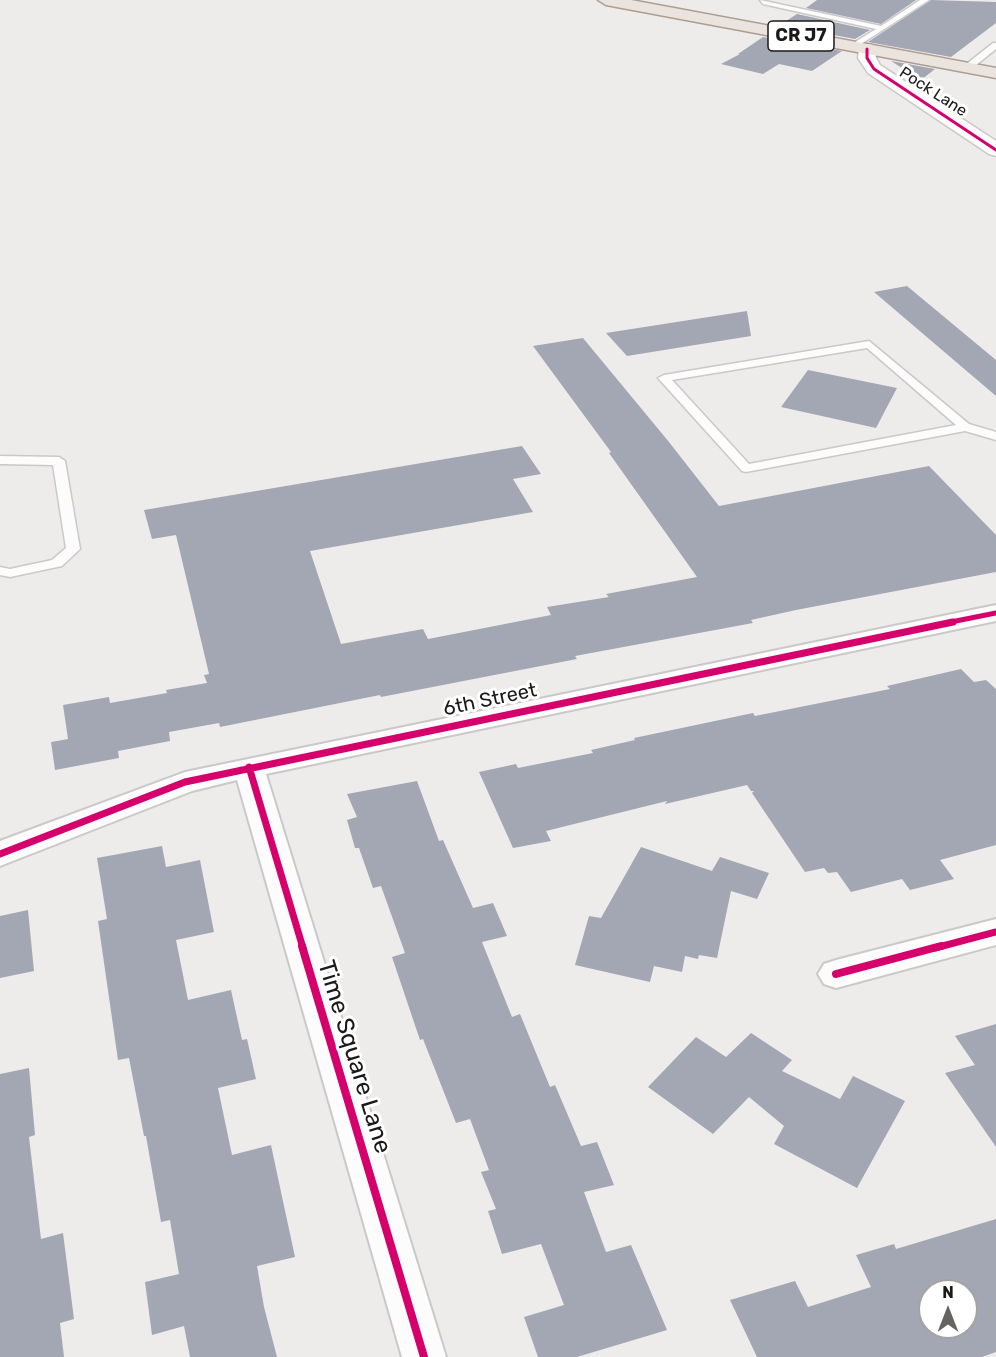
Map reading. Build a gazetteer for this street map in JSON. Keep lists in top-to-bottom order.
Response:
{
  "streets": {
    "main road": ["CR J7"],
    "street": ["Pock Lane", "6th Street", "Time Square Lane"]
  },
  "crossings": [
    ["CR J7", "Pock Lane"],
    ["6th Street", "Time Square Lane"]
  ],
  "north": "top"
}
